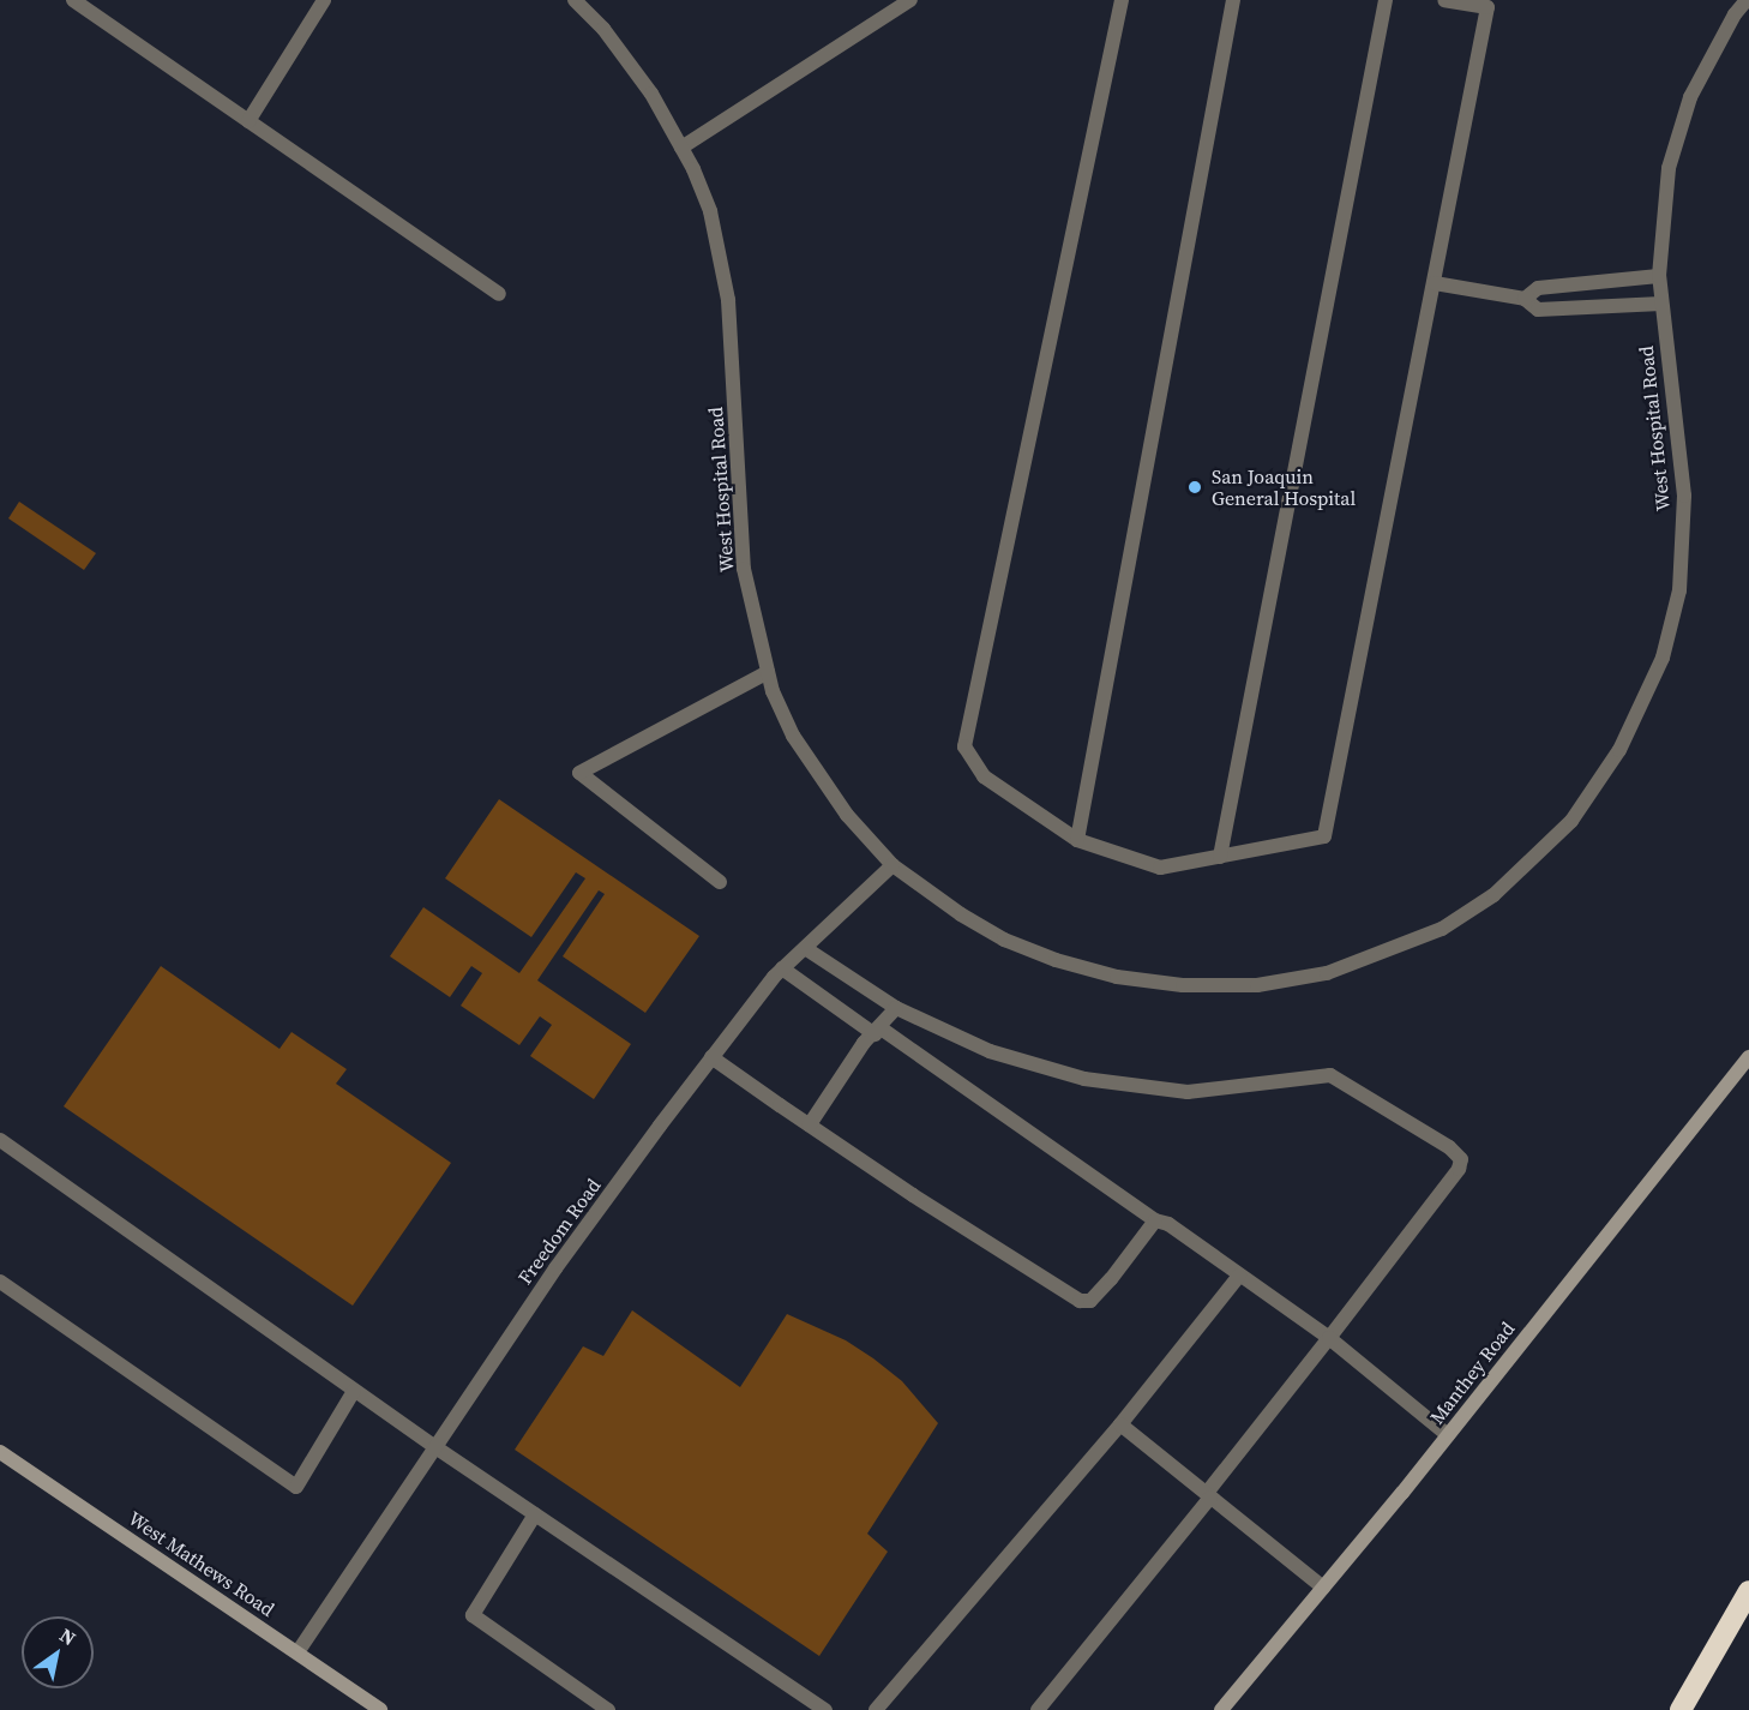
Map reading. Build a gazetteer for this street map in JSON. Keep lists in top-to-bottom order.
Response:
{
  "streets": {
    "street": [
      "West Hospital Road",
      "Freedom Road",
      "Manthey Road",
      "West Mathews Road"
    ]
  },
  "crossings": [
    ["West Hospital Road", "Freedom Road"],
    ["Freedom Road", "West Mathews Road"]
  ],
  "places": ["San Joaquin General Hospital"],
  "north": "top right"
}
